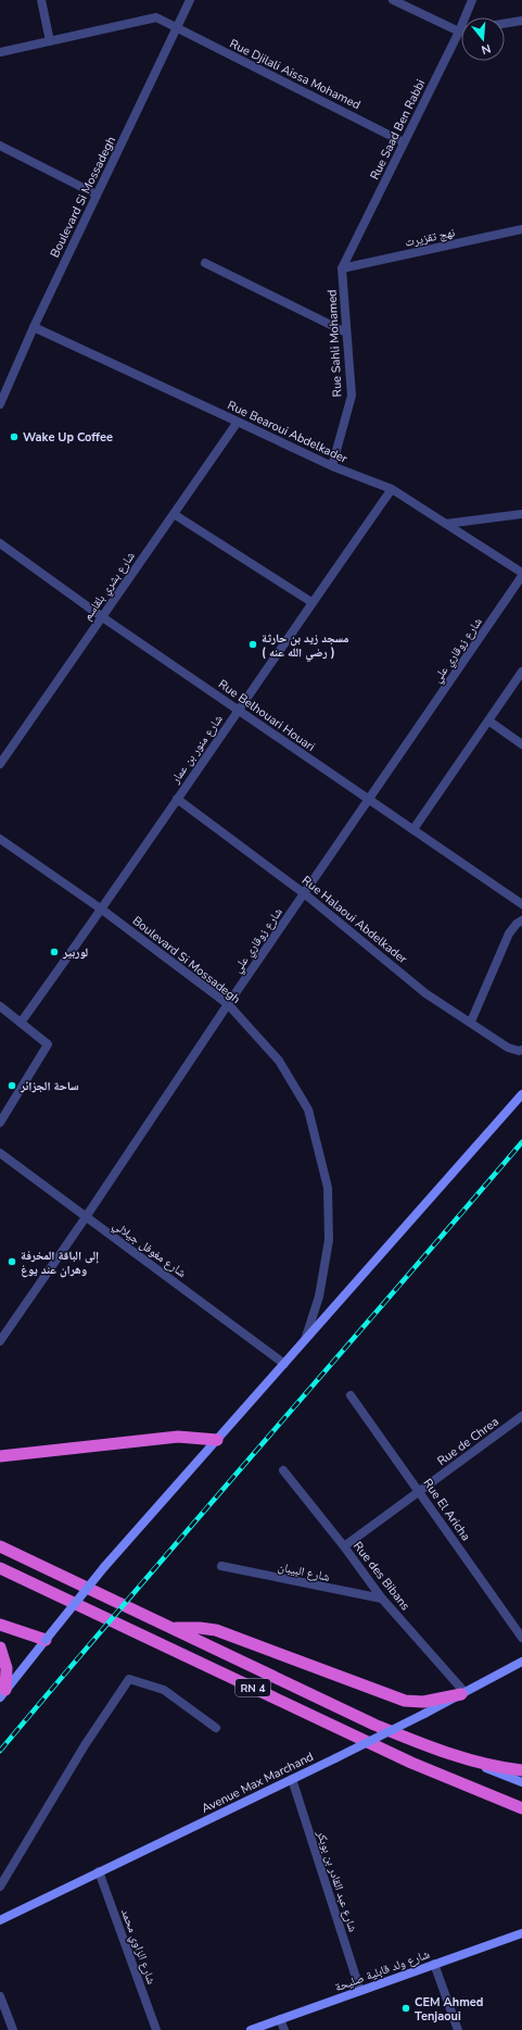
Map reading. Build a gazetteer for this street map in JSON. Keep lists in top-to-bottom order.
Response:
{
  "streets": {
    "highway": ["RN 4"],
    "main road": ["Avenue Max Marchand", "شارع ولد قابلية صليحة"],
    "street": [
      "Rue Djilali Aissa Mohamed",
      "Rue Saad Ben Rabbi",
      "Boulevard Si Mossadegh",
      "نهج تقزيرت",
      "Rue Sahli Mohamed",
      "Rue Bearoui Abdelkader",
      "شارع بشري بلقاسم",
      "شارع زوقاري علي",
      "Rue Belhouari Houari",
      "شارع منور بن عمار",
      "Rue Halaoui Abdelkader",
      "شارع مغوفل جيلالي",
      "Rue de Chrea",
      "Rue El Aricha",
      "شارع البيبان",
      "Rue des Bibans",
      "شارع عبد القادر بن بوبكر",
      "شارع الزاوي محمد"
    ]
  },
  "crossings": [
    ["Rue Djilali Aissa Mohamed", "Rue Saad Ben Rabbi"],
    ["Rue Djilali Aissa Mohamed", "Boulevard Si Mossadegh"],
    ["Rue Saad Ben Rabbi", "نهج تقزيرت"],
    ["Rue Saad Ben Rabbi", "Rue Sahli Mohamed"],
    ["Boulevard Si Mossadegh", "Rue Bearoui Abdelkader"],
    ["Boulevard Si Mossadegh", "شارع زوقاري علي"],
    ["Boulevard Si Mossadegh", "شارع منور بن عمار"],
    ["نهج تقزيرت", "Rue Sahli Mohamed"],
    ["Rue Sahli Mohamed", "Rue Bearoui Abdelkader"],
    ["Rue Bearoui Abdelkader", "شارع بشري بلقاسم"],
    ["Rue Bearoui Abdelkader", "شارع منور بن عمار"],
    ["شارع بشري بلقاسم", "Rue Belhouari Houari"],
    ["شارع زوقاري علي", "Rue Belhouari Houari"],
    ["شارع زوقاري علي", "Rue Halaoui Abdelkader"],
    ["شارع زوقاري علي", "شارع مغوفل جيلالي"],
    ["Rue Belhouari Houari", "شارع منور بن عمار"],
    ["شارع منور بن عمار", "Rue Halaoui Abdelkader"],
    ["Rue de Chrea", "Rue El Aricha"],
    ["Rue de Chrea", "Rue des Bibans"],
    ["شارع البيبان", "Rue des Bibans"],
    ["Rue des Bibans", "Avenue Max Marchand"],
    ["Avenue Max Marchand", "شارع عبد القادر بن بوبكر"],
    ["Avenue Max Marchand", "شارع الزاوي محمد"],
    ["شارع عبد القادر بن بوبكر", "شارع ولد قابلية صليحة"]
  ],
  "places": [
    "Wake Up Coffee",
    "مسجد زيد بن حارثة ( رضي الله عنه )",
    "لوربير",
    "ساحة الجزائر",
    "إلى الباقة المخرفة وهران عند يوغ",
    "CEM Ahmed Tenjaoui"
  ],
  "north": "bottom"
}
